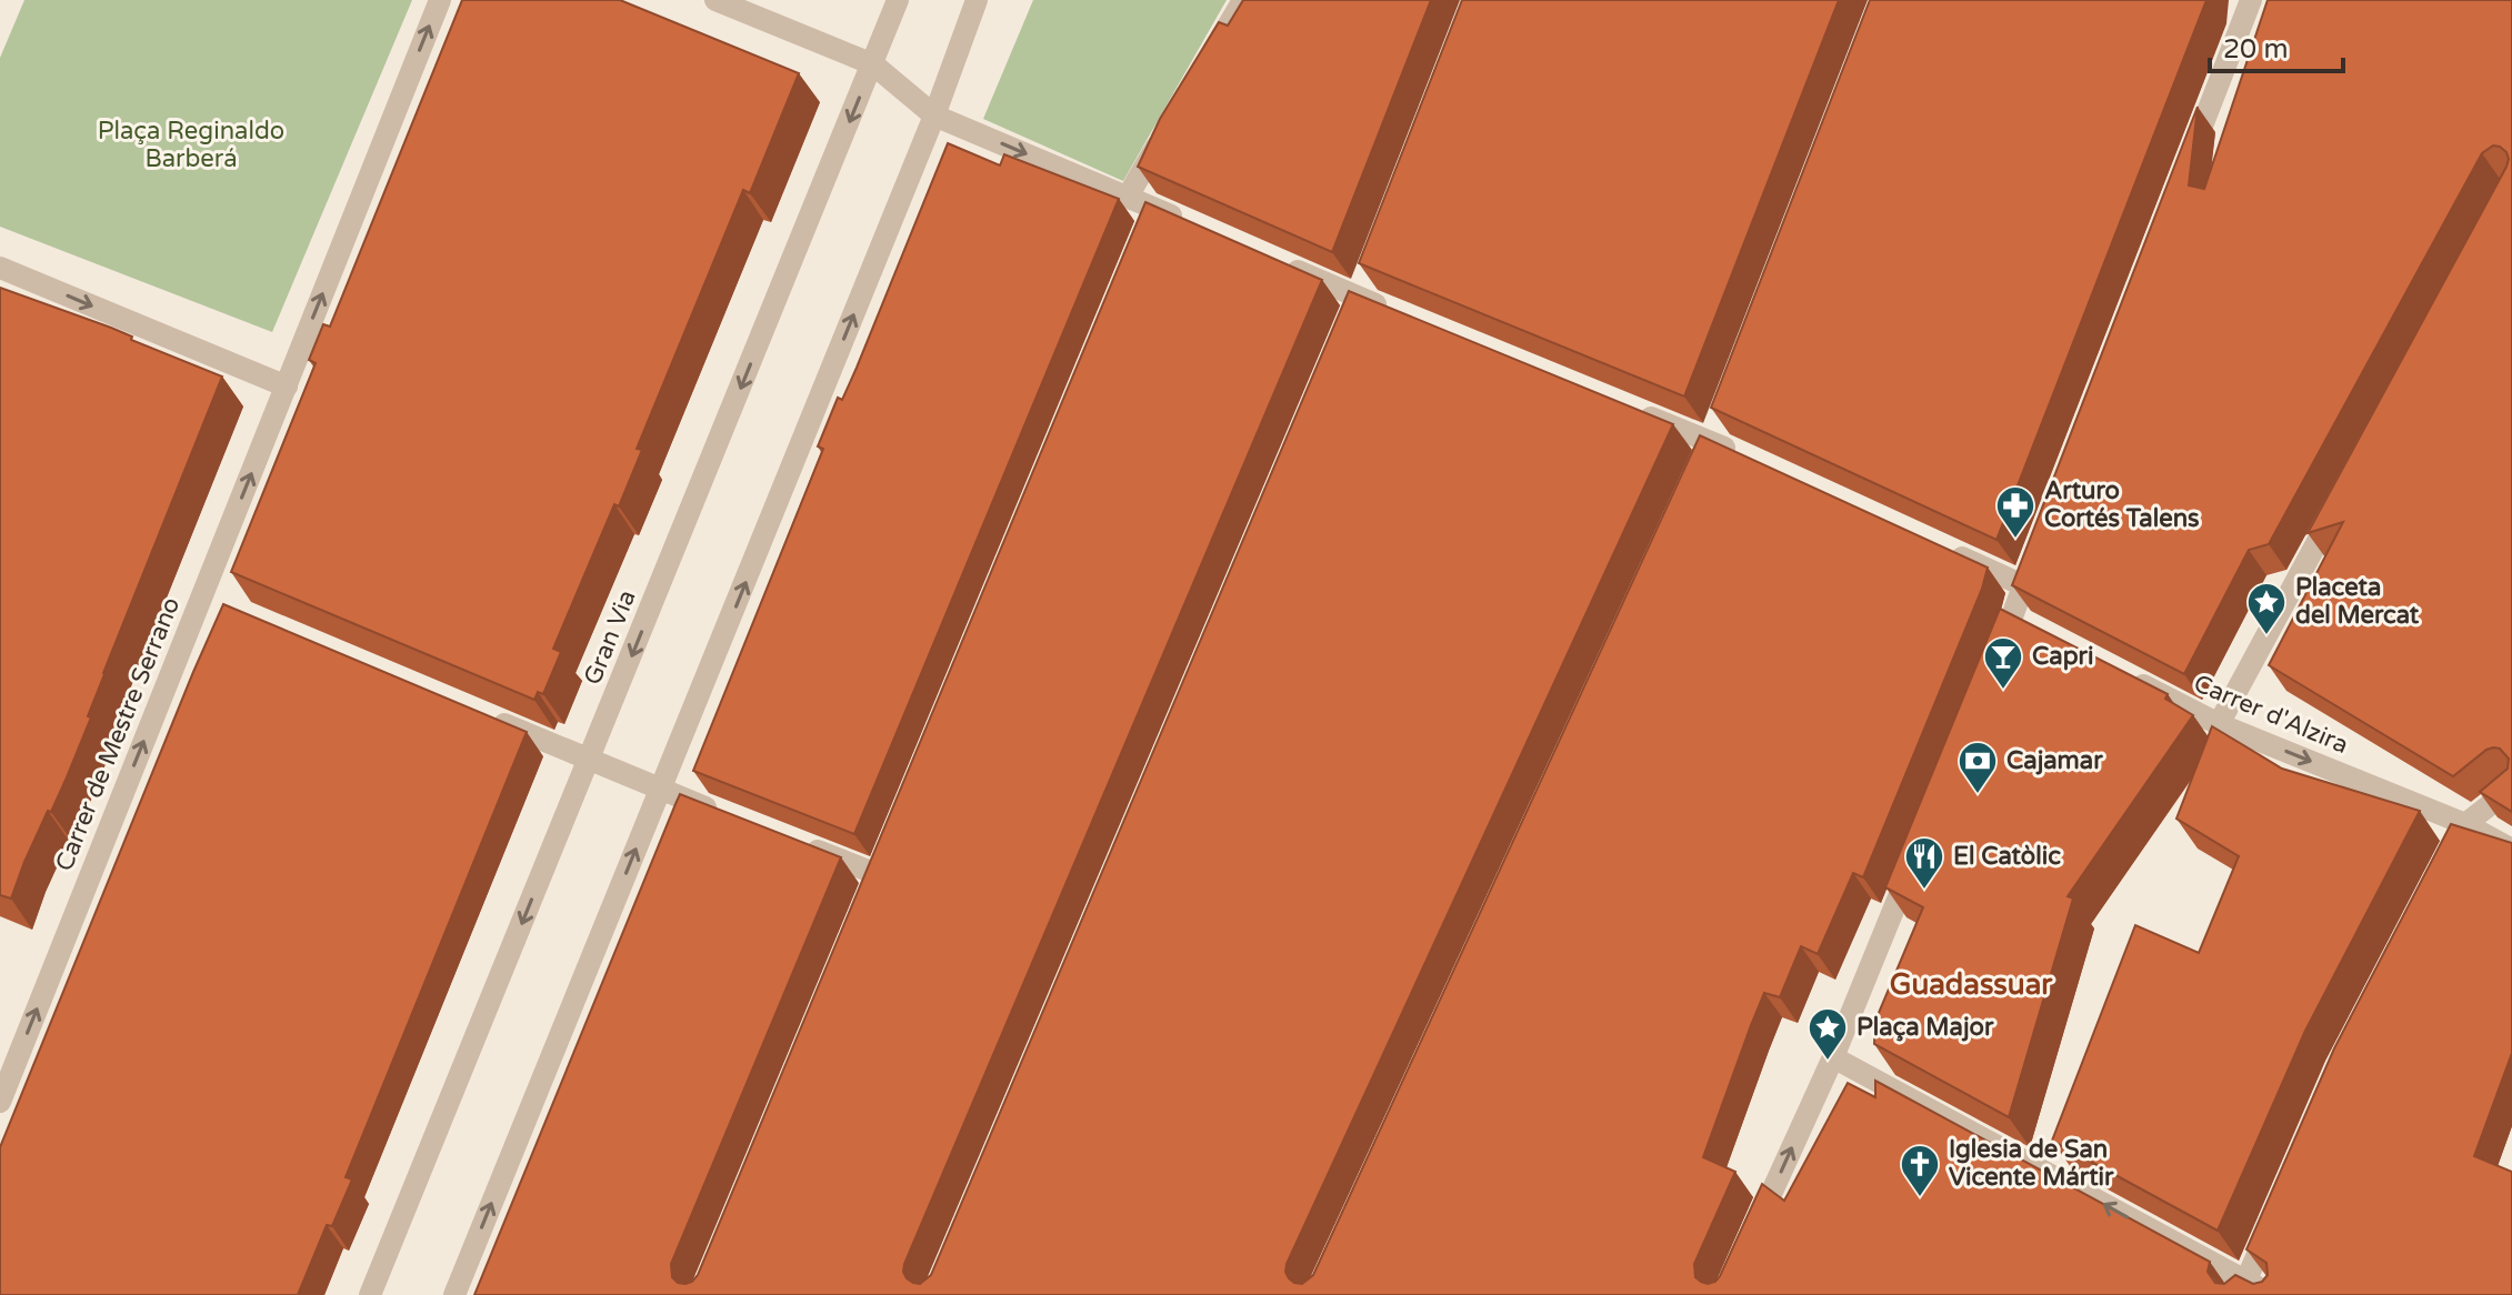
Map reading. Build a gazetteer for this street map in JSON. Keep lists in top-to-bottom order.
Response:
{
  "streets": {
    "street": ["Gran Via", "Carrer d'Alzira", "Carrer de Mestre Serrano"]
  },
  "one_way": ["Carrer d'Alzira", "Carrer de Mestre Serrano"],
  "districts": ["Guadassuar"],
  "parks": ["Plaça Reginaldo Barberá"],
  "places": {
    "pharmacy": ["Arturo Cortés Talens"],
    "place": ["Placeta del Mercat", "Plaça Major"],
    "bar": ["Capri"],
    "bank": ["Cajamar"],
    "restaurant": ["El Catòlic"],
    "church": ["Iglesia de San Vicente Mártir"]
  },
  "scale_bar": "20 m"
}
